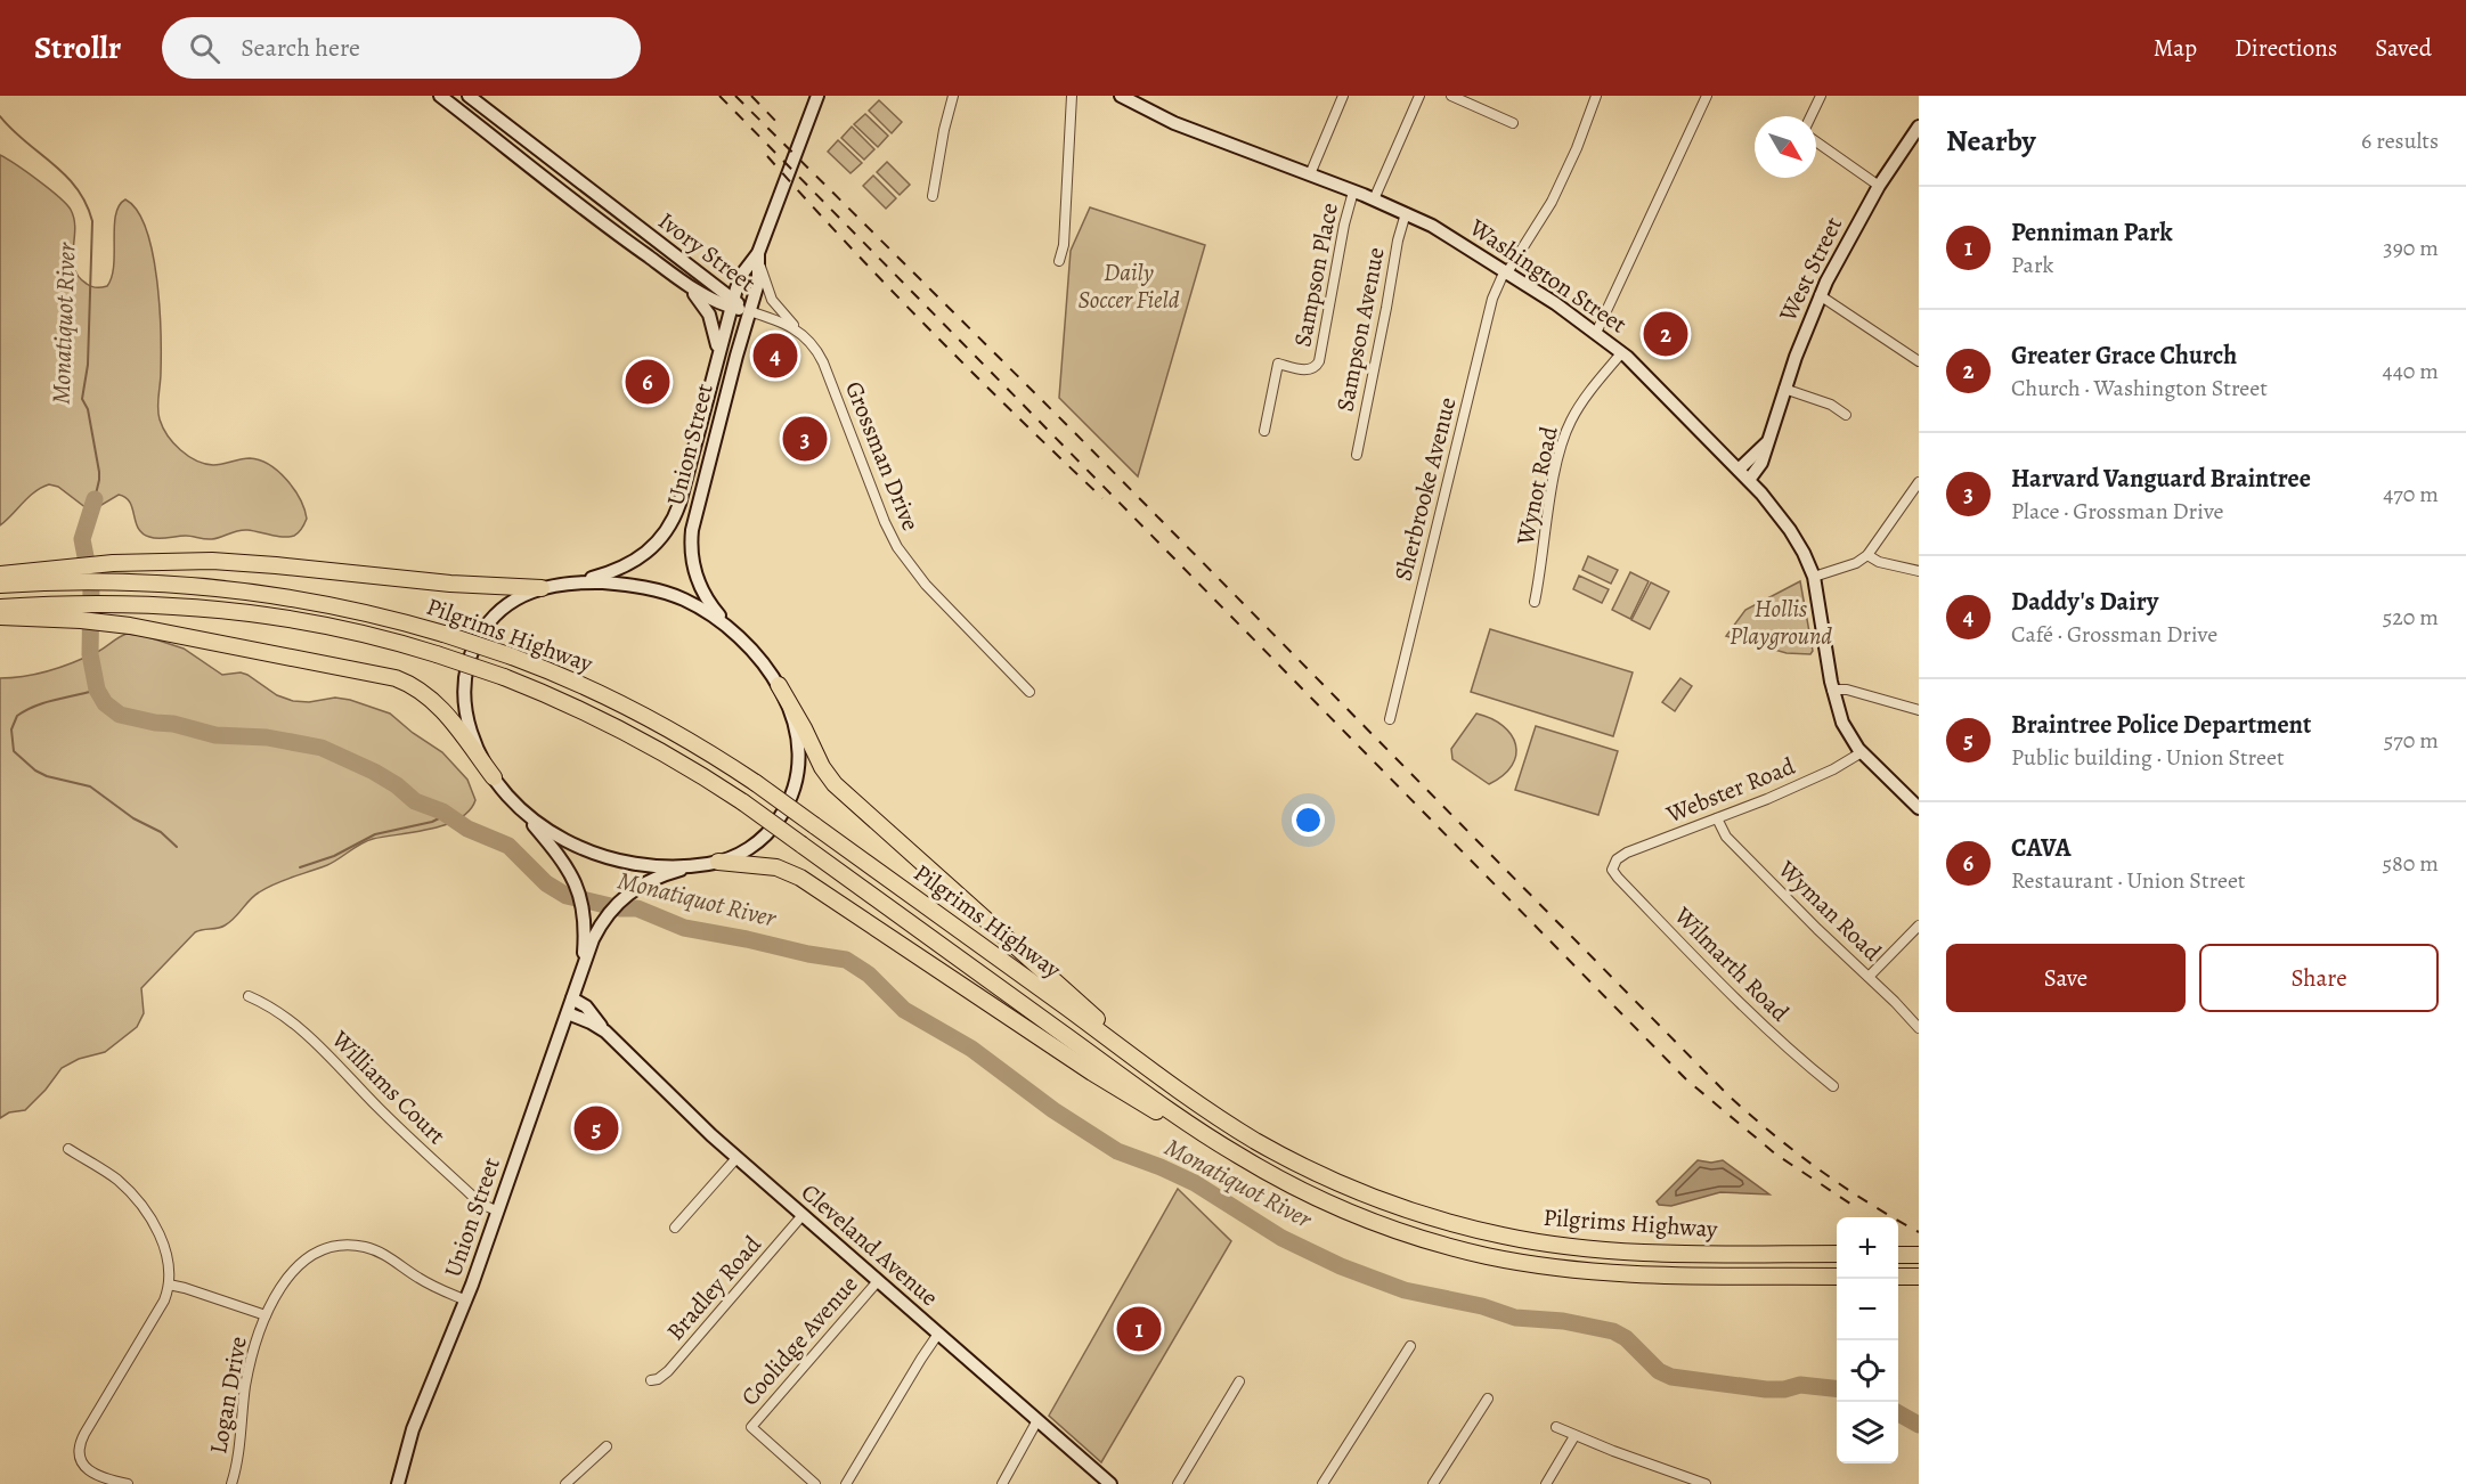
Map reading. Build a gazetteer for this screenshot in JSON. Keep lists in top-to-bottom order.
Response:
{
  "streets": {
    "highway": ["Pilgrims Highway"],
    "main road": [
      "Ivory Street",
      "West Street",
      "Washington Street",
      "Union Street",
      "Cleveland Avenue"
    ],
    "street": [
      "Sampson Place",
      "Sampson Avenue",
      "Grossman Drive",
      "Wynot Road",
      "Sherbrooke Avenue",
      "Webster Road",
      "Wyman Road",
      "Wilmarth Road",
      "Williams Court",
      "Bradley Road",
      "Coolidge Avenue",
      "Logan Drive"
    ]
  },
  "crossings": [
    ["Ivory Street", "Union Street"],
    ["Ivory Street", "Grossman Drive"],
    ["West Street", "Washington Street"],
    ["Sampson Place", "Washington Street"],
    ["Washington Street", "Sampson Avenue"],
    ["Washington Street", "Wynot Road"],
    ["Washington Street", "Sherbrooke Avenue"],
    ["Washington Street", "Webster Road"],
    ["Union Street", "Grossman Drive"],
    ["Union Street", "Williams Court"],
    ["Union Street", "Cleveland Avenue"],
    ["Union Street", "Logan Drive"],
    ["Webster Road", "Wyman Road"],
    ["Webster Road", "Wilmarth Road"],
    ["Cleveland Avenue", "Bradley Road"],
    ["Cleveland Avenue", "Coolidge Avenue"]
  ],
  "water": ["Monatiquot River"],
  "parks": ["Daily Soccer Field", "Hollis Playground"],
  "north": "bottom right",
  "page": {
    "header": "Strollr",
    "search": "Search here",
    "nav": ["Map", "Directions", "Saved"],
    "heading": ["Nearby", "6 results"],
    "list": [
      {
        "mark": "1",
        "name": "Penniman Park",
        "note": "Park",
        "value": "390 m"
      },
      {
        "mark": "2",
        "name": "Greater Grace Church",
        "note": "Church · Washington Street",
        "value": "440 m"
      },
      {
        "mark": "3",
        "name": "Harvard Vanguard Braintree",
        "note": "Place · Grossman Drive",
        "value": "470 m"
      },
      {
        "mark": "4",
        "name": "Daddy's Dairy",
        "note": "Café · Grossman Drive",
        "value": "520 m"
      },
      {
        "mark": "5",
        "name": "Braintree Police Department",
        "note": "Public building · Union Street",
        "value": "570 m"
      },
      {
        "mark": "6",
        "name": "CAVA",
        "note": "Restaurant · Union Street",
        "value": "580 m"
      }
    ],
    "pins": [
      "2",
      "4",
      "6",
      "3",
      "5",
      "1"
    ],
    "buttons": ["Save", "Share"],
    "map_buttons": ["+", "−"]
  }
}
